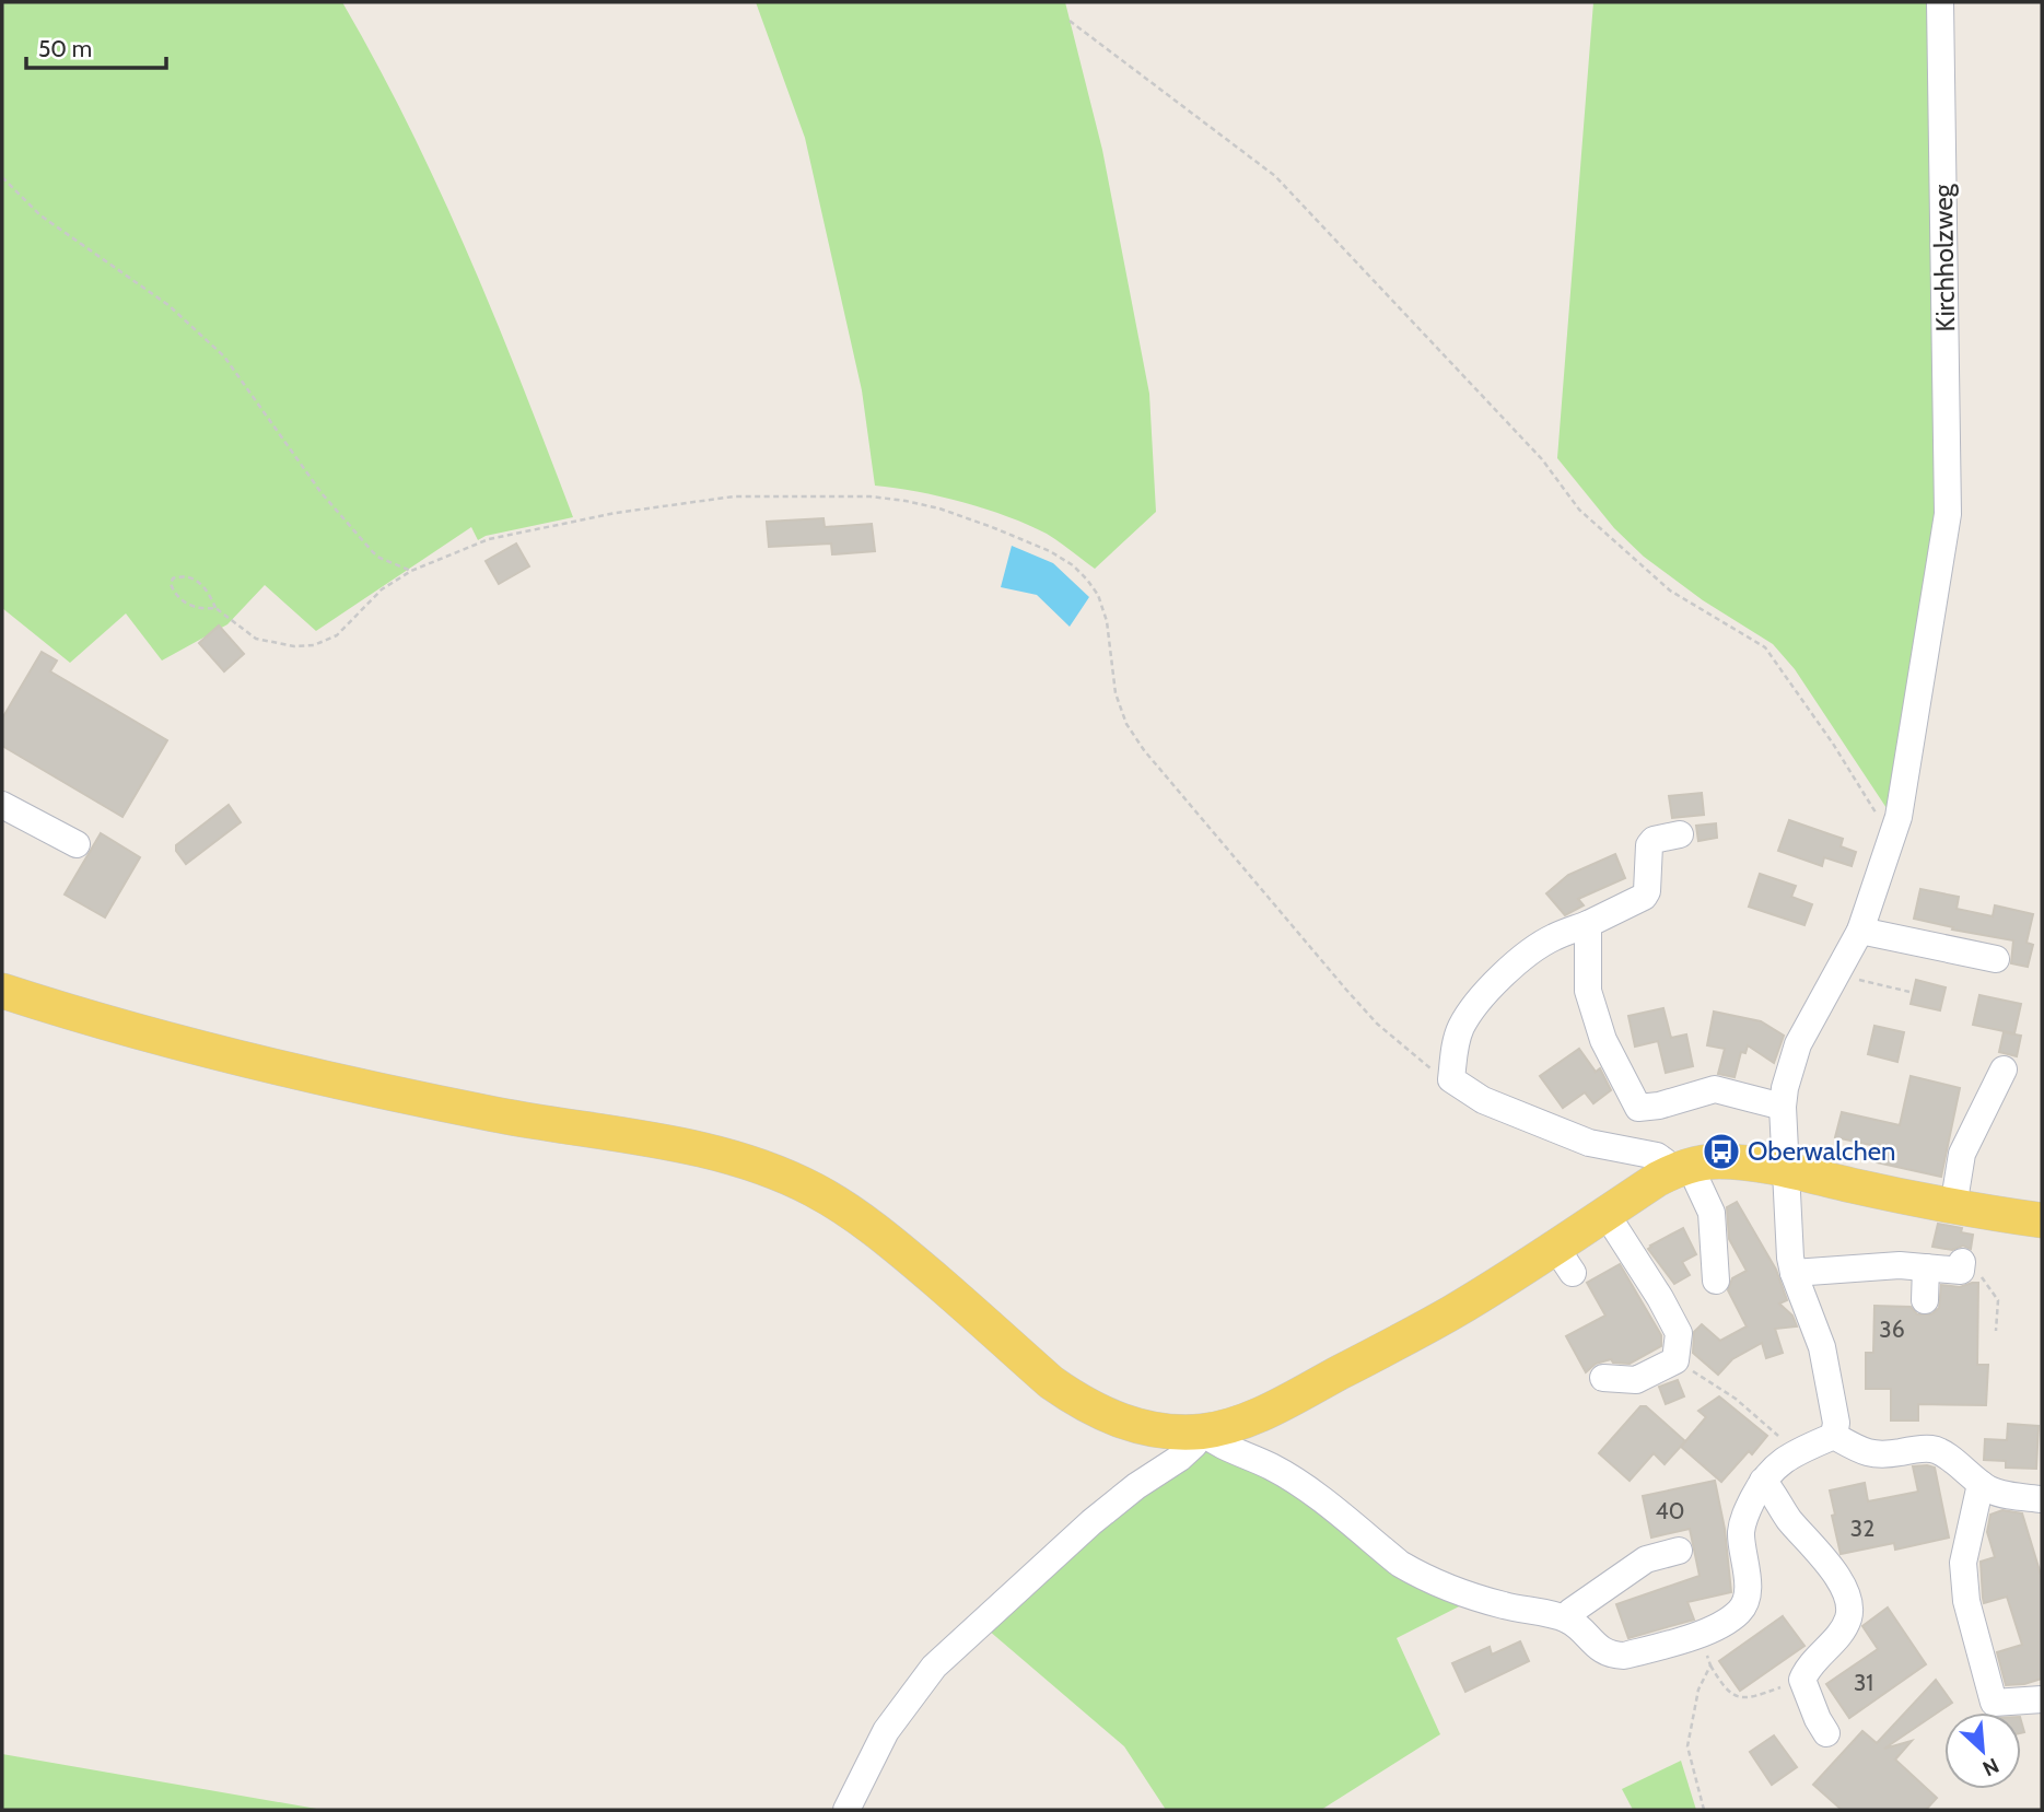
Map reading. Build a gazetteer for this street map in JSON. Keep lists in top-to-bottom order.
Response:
{
  "streets": {
    "street": ["Kirchholzweg"]
  },
  "places": {
    "bus stop": ["Oberwalchen"]
  },
  "house_numbers": [
    "36",
    "40",
    "32",
    "31"
  ],
  "scale_bar": "50 m",
  "north": "bottom right"
}
